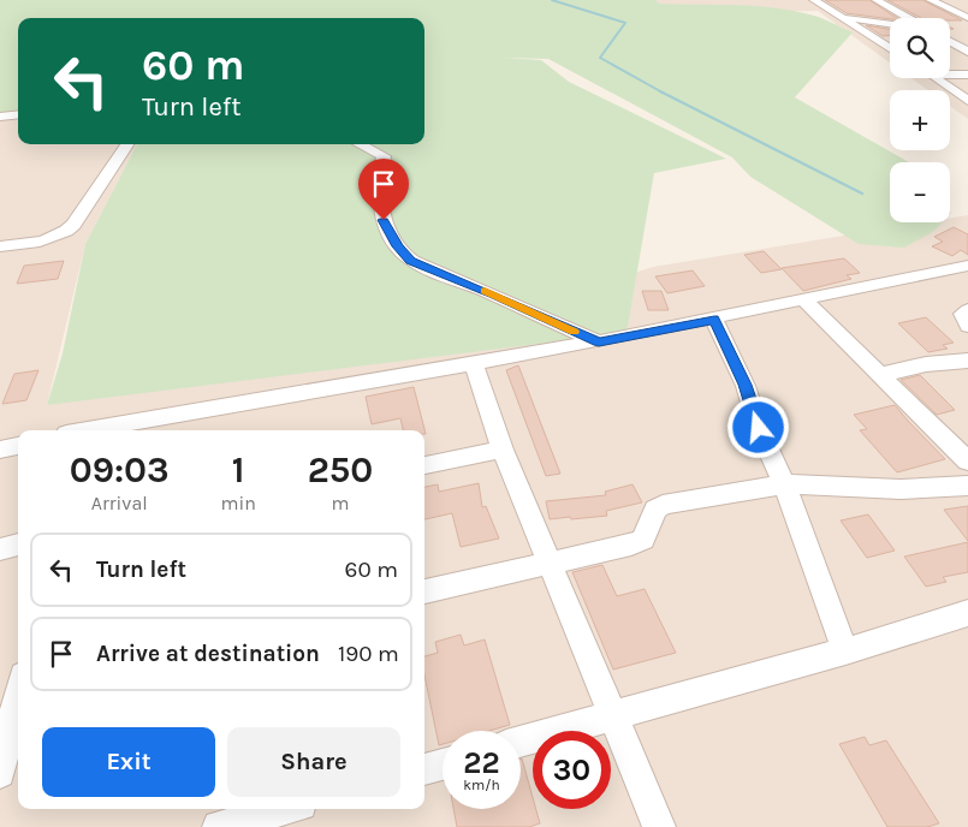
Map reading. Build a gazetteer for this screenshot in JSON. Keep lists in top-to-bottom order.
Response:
{
  "page": {
    "map_buttons": ["+", "−"],
    "turn": ["60 m", "Turn left"],
    "eta": [
      "09:03",
      "Arrival",
      "1",
      "min",
      "250",
      "m"
    ],
    "list": [
      {
        "name": "Turn left",
        "value": "60 m"
      },
      {
        "name": "Arrive at destination",
        "value": "190 m"
      }
    ],
    "buttons": ["Exit", "Share"],
    "speed": "22 km/h",
    "limit": "30"
  }
}
